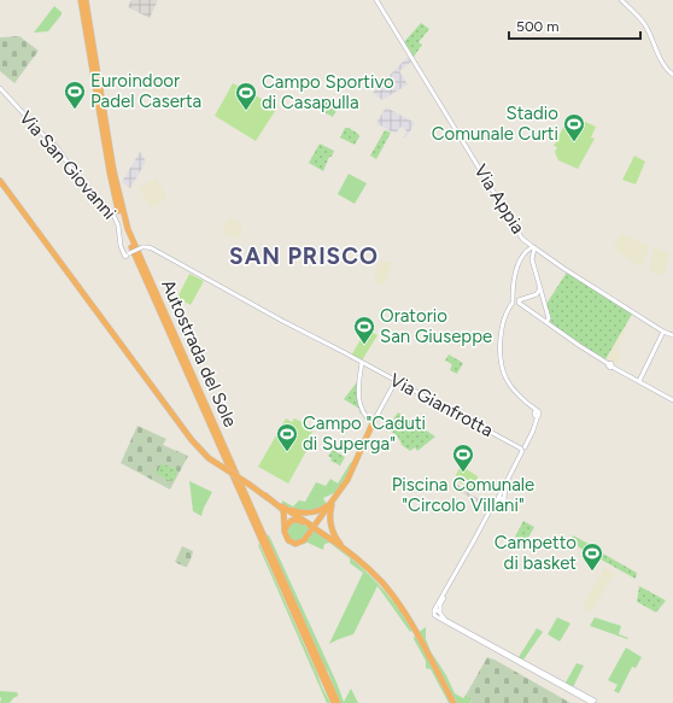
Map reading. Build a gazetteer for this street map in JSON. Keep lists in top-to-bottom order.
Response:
{
  "streets": {
    "highway": ["Autostrada del Sole"],
    "street": ["Via San Giovanni", "Via Appia", "Via Gianfrotta"]
  },
  "crossings": [
    ["Via San Giovanni", "Via Gianfrotta"]
  ],
  "districts": ["SAN PRISCO"],
  "places": {
    "sports": [
      "Euroindoor Padel Caserta",
      "Campo Sportivo di Casapulla",
      "Stadio Comunale Curti",
      "Oratorio San Giuseppe",
      "Campo \"Caduti di Superga\"",
      "Piscina Comunale \"Circolo Villani\"",
      "Campetto di basket"
    ]
  },
  "scale_bar": "500 m"
}
